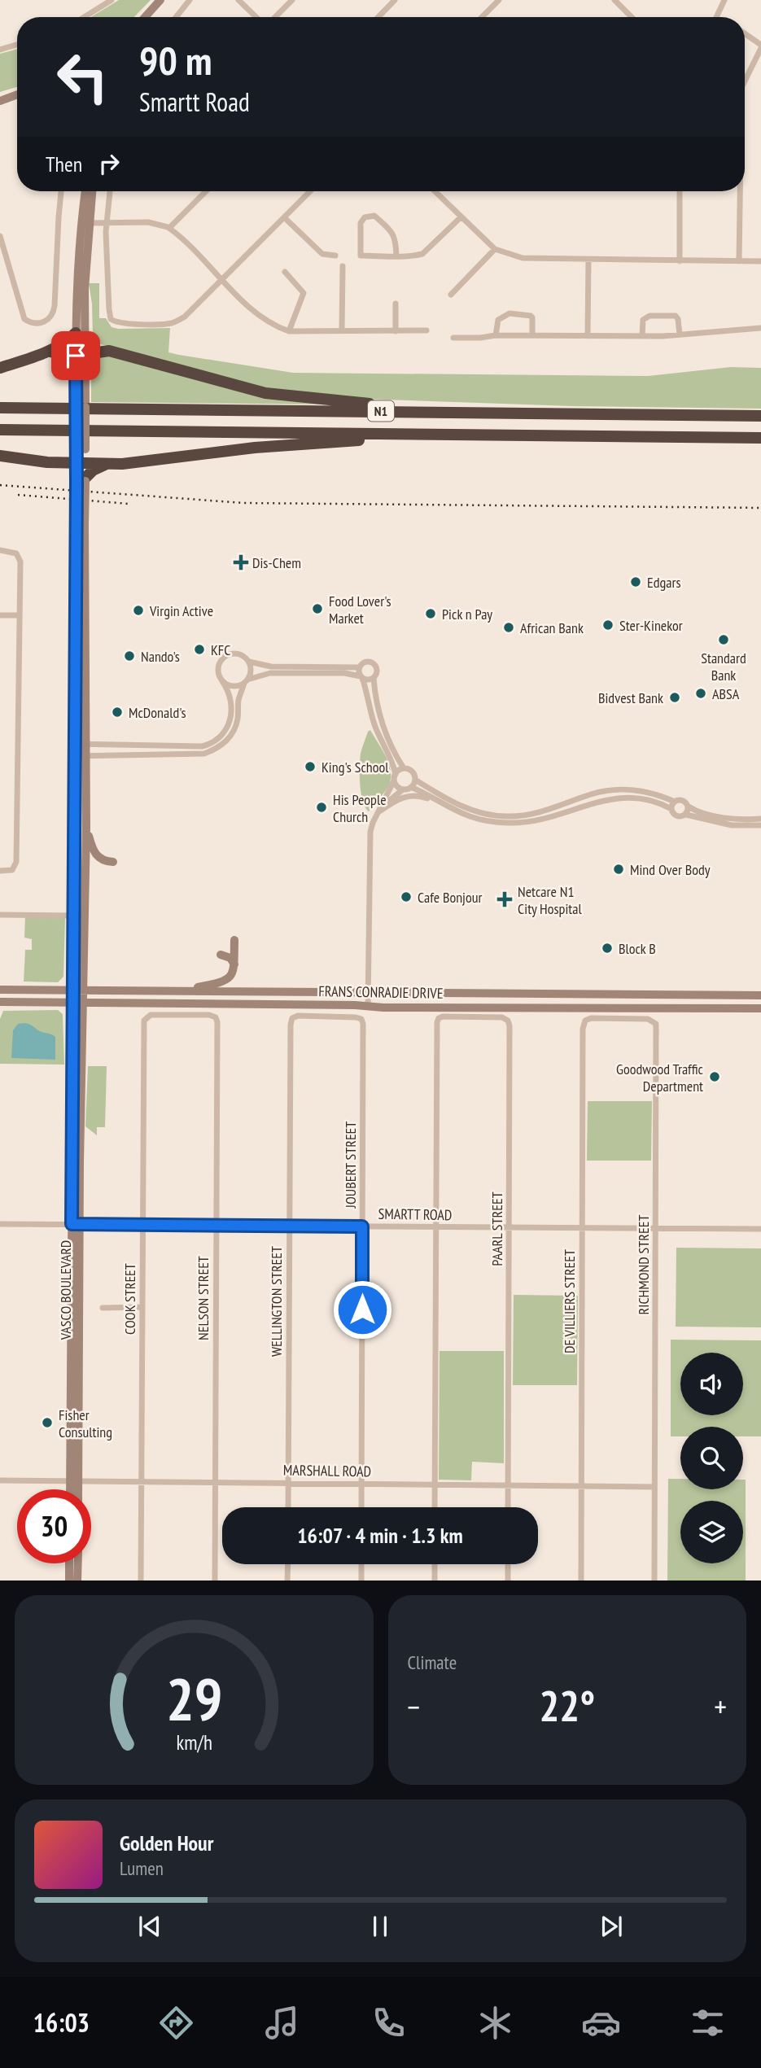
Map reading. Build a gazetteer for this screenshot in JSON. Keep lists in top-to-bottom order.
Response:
{
  "streets": {
    "highway": ["N1"],
    "main road": ["FRANS CONRADIE DRIVE", "VASCO BOULEVARD"],
    "street": [
      "JOUBERT STREET",
      "SMARTT ROAD",
      "PAARL STREET",
      "RICHMOND STREET",
      "NELSON STREET",
      "COOK STREET",
      "WELLINGTON STREET",
      "DE VILLIERS STREET",
      "MARSHALL ROAD"
    ]
  },
  "crossings": [
    ["FRANS CONRADIE DRIVE", "VASCO BOULEVARD"],
    ["JOUBERT STREET", "SMARTT ROAD"],
    ["JOUBERT STREET", "WELLINGTON STREET"],
    ["JOUBERT STREET", "MARSHALL ROAD"],
    ["SMARTT ROAD", "PAARL STREET"],
    ["SMARTT ROAD", "RICHMOND STREET"],
    ["SMARTT ROAD", "VASCO BOULEVARD"],
    ["SMARTT ROAD", "NELSON STREET"],
    ["SMARTT ROAD", "COOK STREET"],
    ["SMARTT ROAD", "WELLINGTON STREET"],
    ["SMARTT ROAD", "DE VILLIERS STREET"],
    ["PAARL STREET", "MARSHALL ROAD"],
    ["RICHMOND STREET", "DE VILLIERS STREET"],
    ["RICHMOND STREET", "MARSHALL ROAD"],
    ["VASCO BOULEVARD", "MARSHALL ROAD"],
    ["NELSON STREET", "COOK STREET"],
    ["NELSON STREET", "MARSHALL ROAD"],
    ["COOK STREET", "MARSHALL ROAD"],
    ["WELLINGTON STREET", "MARSHALL ROAD"],
    ["DE VILLIERS STREET", "MARSHALL ROAD"]
  ],
  "places": {
    "health": ["Dis-Chem", "Netcare N1 City Hospital"],
    "other": [
      "Edgars",
      "Food Lover's Market",
      "Virgin Active",
      "Pick n Pay",
      "Ster-Kinekor",
      "African Bank",
      "Standard Bank",
      "KFC",
      "Nando's",
      "ABSA",
      "Bidvest Bank",
      "McDonald's",
      "King's School",
      "His People Church",
      "Mind Over Body",
      "Cafe Bonjour",
      "Block B",
      "Goodwood Traffic Department",
      "Fisher Consulting"
    ]
  },
  "page": {
    "turn": ["90 m", "Smartt Road"],
    "then": "Then",
    "limit": "30",
    "trip": "16:07 · 4 min · 1.3 km",
    "tile": "Climate",
    "heat": ["−", "22°", "+"],
    "song": ["Golden Hour", "Lumen"],
    "tabs": "16:03",
    "gauge": ["29", "km/h"]
  }
}
